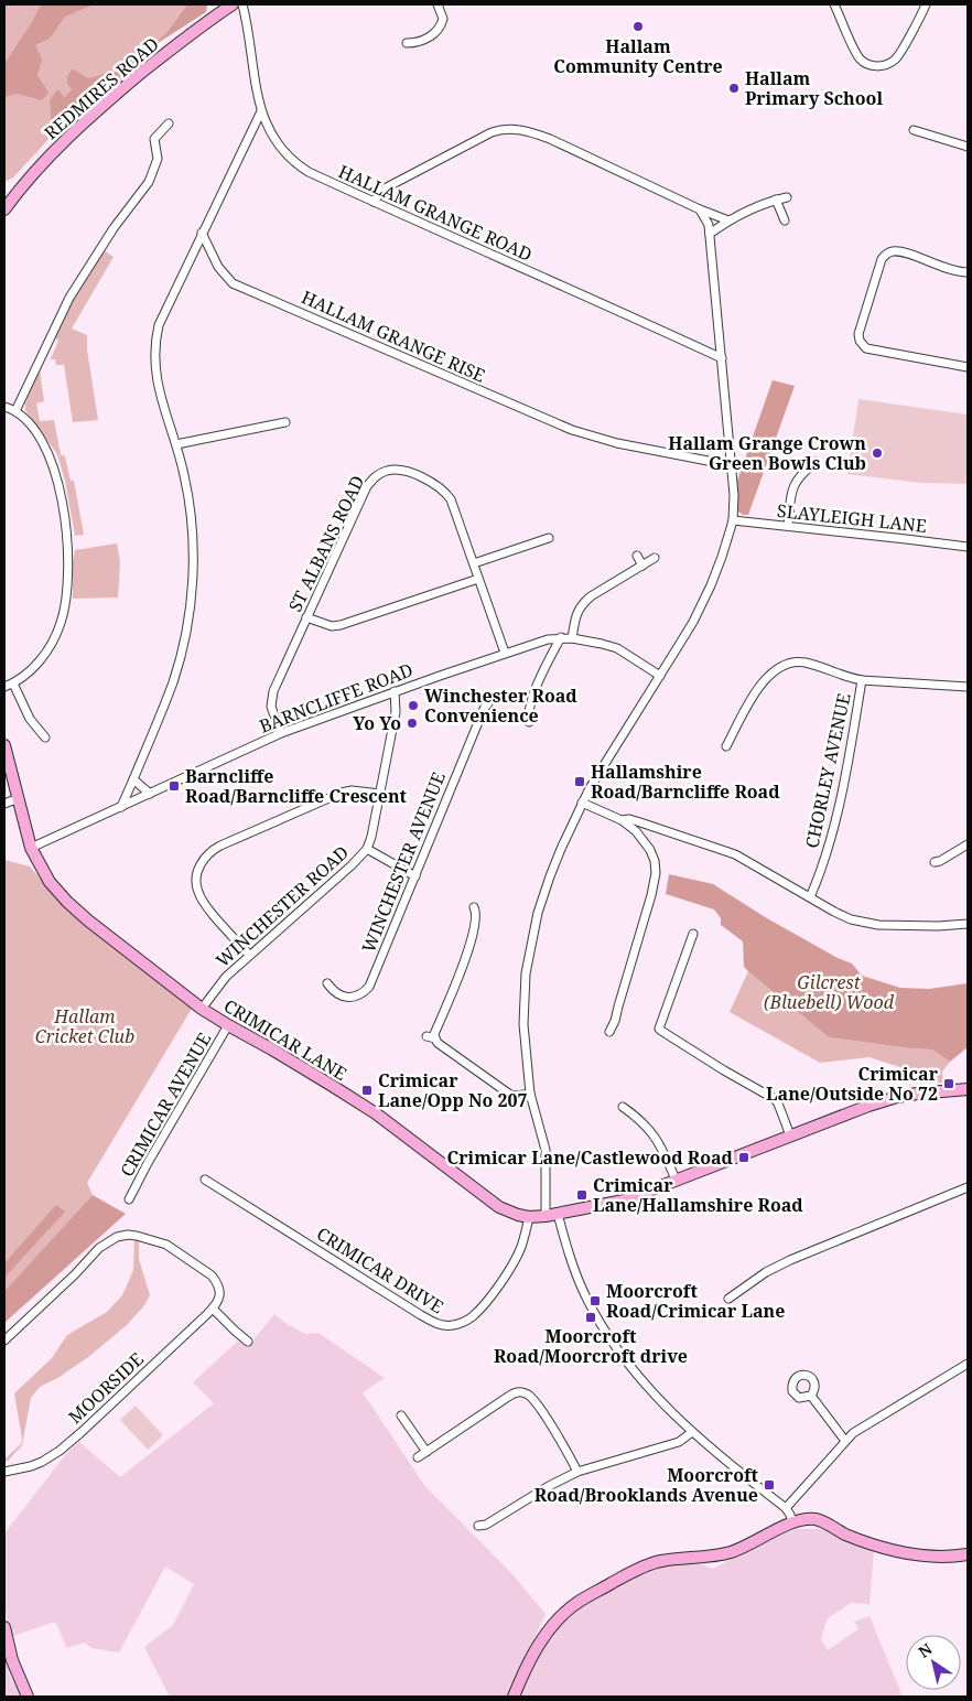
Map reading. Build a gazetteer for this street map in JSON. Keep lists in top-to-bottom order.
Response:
{
  "streets": {
    "street": [
      "REDMIRES ROAD",
      "HALLAM GRANGE ROAD",
      "HALLAM GRANGE RISE",
      "SLAYLEIGH LANE",
      "ST ALBANS ROAD",
      "BARNCLIFFE ROAD",
      "CHORLEY AVENUE",
      "WINCHESTER AVENUE",
      "WINCHESTER ROAD",
      "CRIMICAR LANE",
      "CRIMICAR AVENUE",
      "CRIMICAR DRIVE",
      "MOORSIDE"
    ]
  },
  "crossings": [
    ["ST ALBANS ROAD", "BARNCLIFFE ROAD"],
    ["BARNCLIFFE ROAD", "WINCHESTER ROAD"],
    ["BARNCLIFFE ROAD", "CRIMICAR LANE"],
    ["WINCHESTER ROAD", "CRIMICAR LANE"],
    ["CRIMICAR LANE", "CRIMICAR AVENUE"],
    ["CRIMICAR LANE", "CRIMICAR DRIVE"]
  ],
  "parks": ["Gilcrest (Bluebell) Wood", "Hallam Cricket Club"],
  "places": {
    "other": [
      "Hallam Community Centre",
      "Hallam Primary School",
      "Hallam Grange Crown Green Bowls Club",
      "Winchester Road Convenience",
      "Yo Yo"
    ],
    "transit": [
      "Hallamshire Road/Barncliffe Road",
      "Barncliffe Road/Barncliffe Crescent",
      "Crimicar Lane/Outside No 72",
      "Crimicar Lane/Opp No 207",
      "Crimicar Lane/Castlewood Road",
      "Crimicar Lane/Hallamshire Road",
      "Moorcroft Road/Crimicar Lane",
      "Moorcroft Road/Moorcroft drive",
      "Moorcroft Road/Brooklands Avenue"
    ]
  },
  "north": "top left"
}
